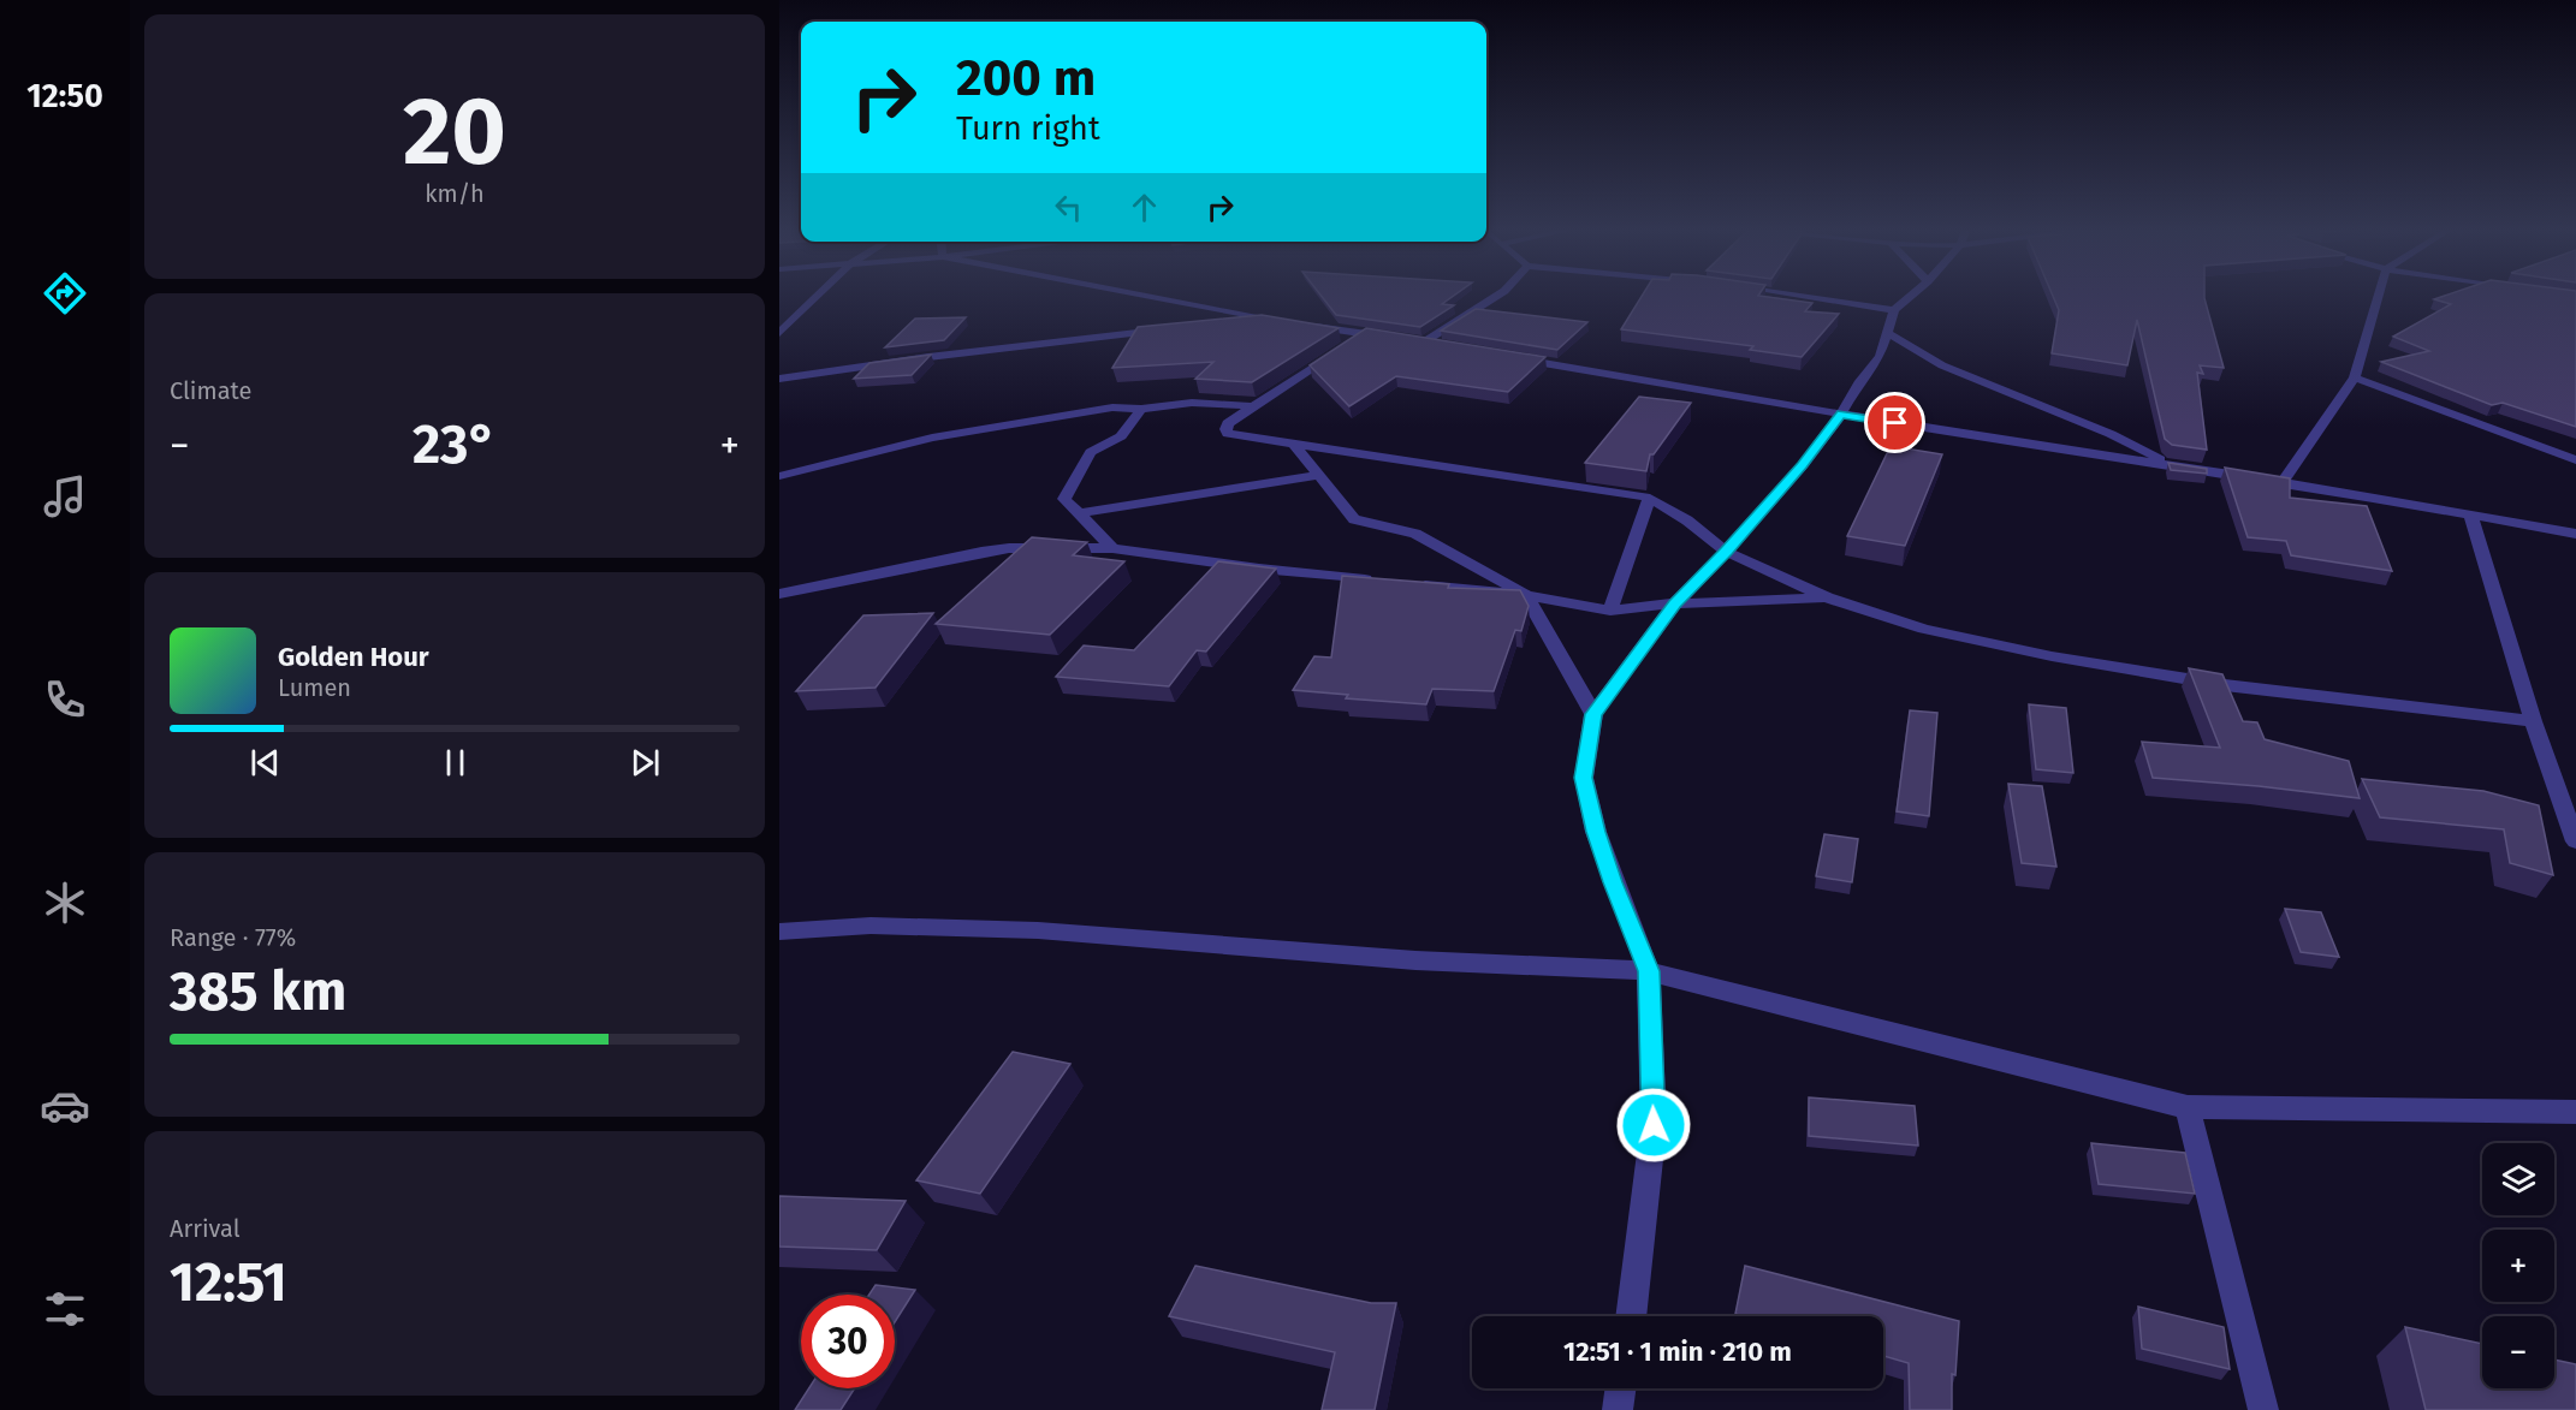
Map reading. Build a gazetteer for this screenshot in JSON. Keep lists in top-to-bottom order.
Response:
{
  "page": {
    "tabs": "12:50",
    "tile": [
      ["20", "km/h"],
      "Climate",
      ["Range · 77%", "385 km"],
      ["Arrival", "12:51"]
    ],
    "turn": ["200 m", "Turn right"],
    "heat": ["−", "23°", "+"],
    "song": ["Golden Hour", "Lumen"],
    "map_buttons": ["+", "−"],
    "limit": "30",
    "trip": "12:51 · 1 min · 210 m"
  }
}
